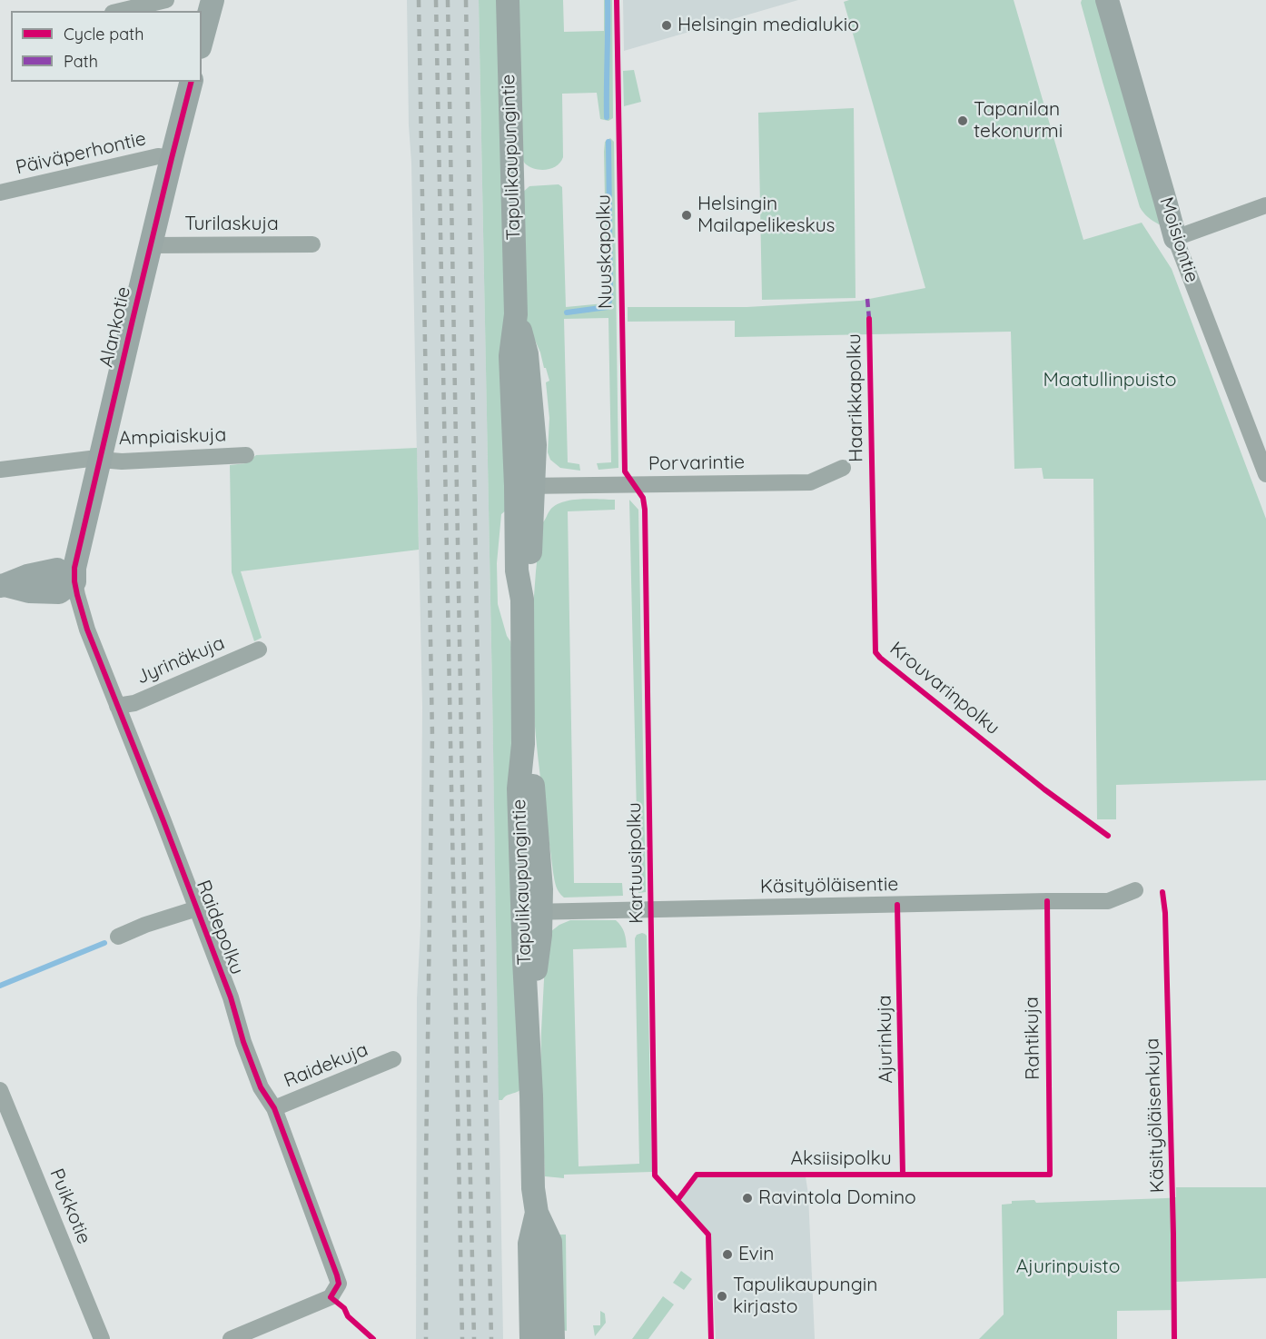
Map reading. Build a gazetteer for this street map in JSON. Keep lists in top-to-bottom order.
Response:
{
  "streets": {
    "main road": ["Tapulikaupungintie", "Moisiontie", "Alankotie"],
    "street": [
      "Päiväperhontie",
      "Turilaskuja",
      "Ampiaiskuja",
      "Porvarintie",
      "Jyrinäkuja",
      "Käsityöläisentie",
      "Raidepolku",
      "Raidekuja",
      "Puikkotie"
    ],
    "cycle path": [
      "Nuuskapolku",
      "Haarikkapolku",
      "Rahtikuja",
      "Ajurinkuja",
      "Käsityöläisenkuja"
    ]
  },
  "crossings": [
    ["Päiväperhontie", "Alankotie"],
    ["Tapulikaupungintie", "Porvarintie"],
    ["Tapulikaupungintie", "Käsityöläisentie"],
    ["Turilaskuja", "Alankotie"],
    ["Alankotie", "Ampiaiskuja"],
    ["Alankotie", "Raidepolku"],
    ["Jyrinäkuja", "Raidepolku"],
    ["Raidepolku", "Raidekuja"]
  ],
  "parks": ["Maatullinpuisto", "Ajurinpuisto"],
  "places": [
    "Helsingin medialukio",
    "Tapanilan tekonurmi",
    "Helsingin Mailapelikeskus",
    "Ravintola Domino",
    "Evin",
    "Tapulikaupungin kirjasto"
  ],
  "legend": ["Cycle path", "Path"]
}
